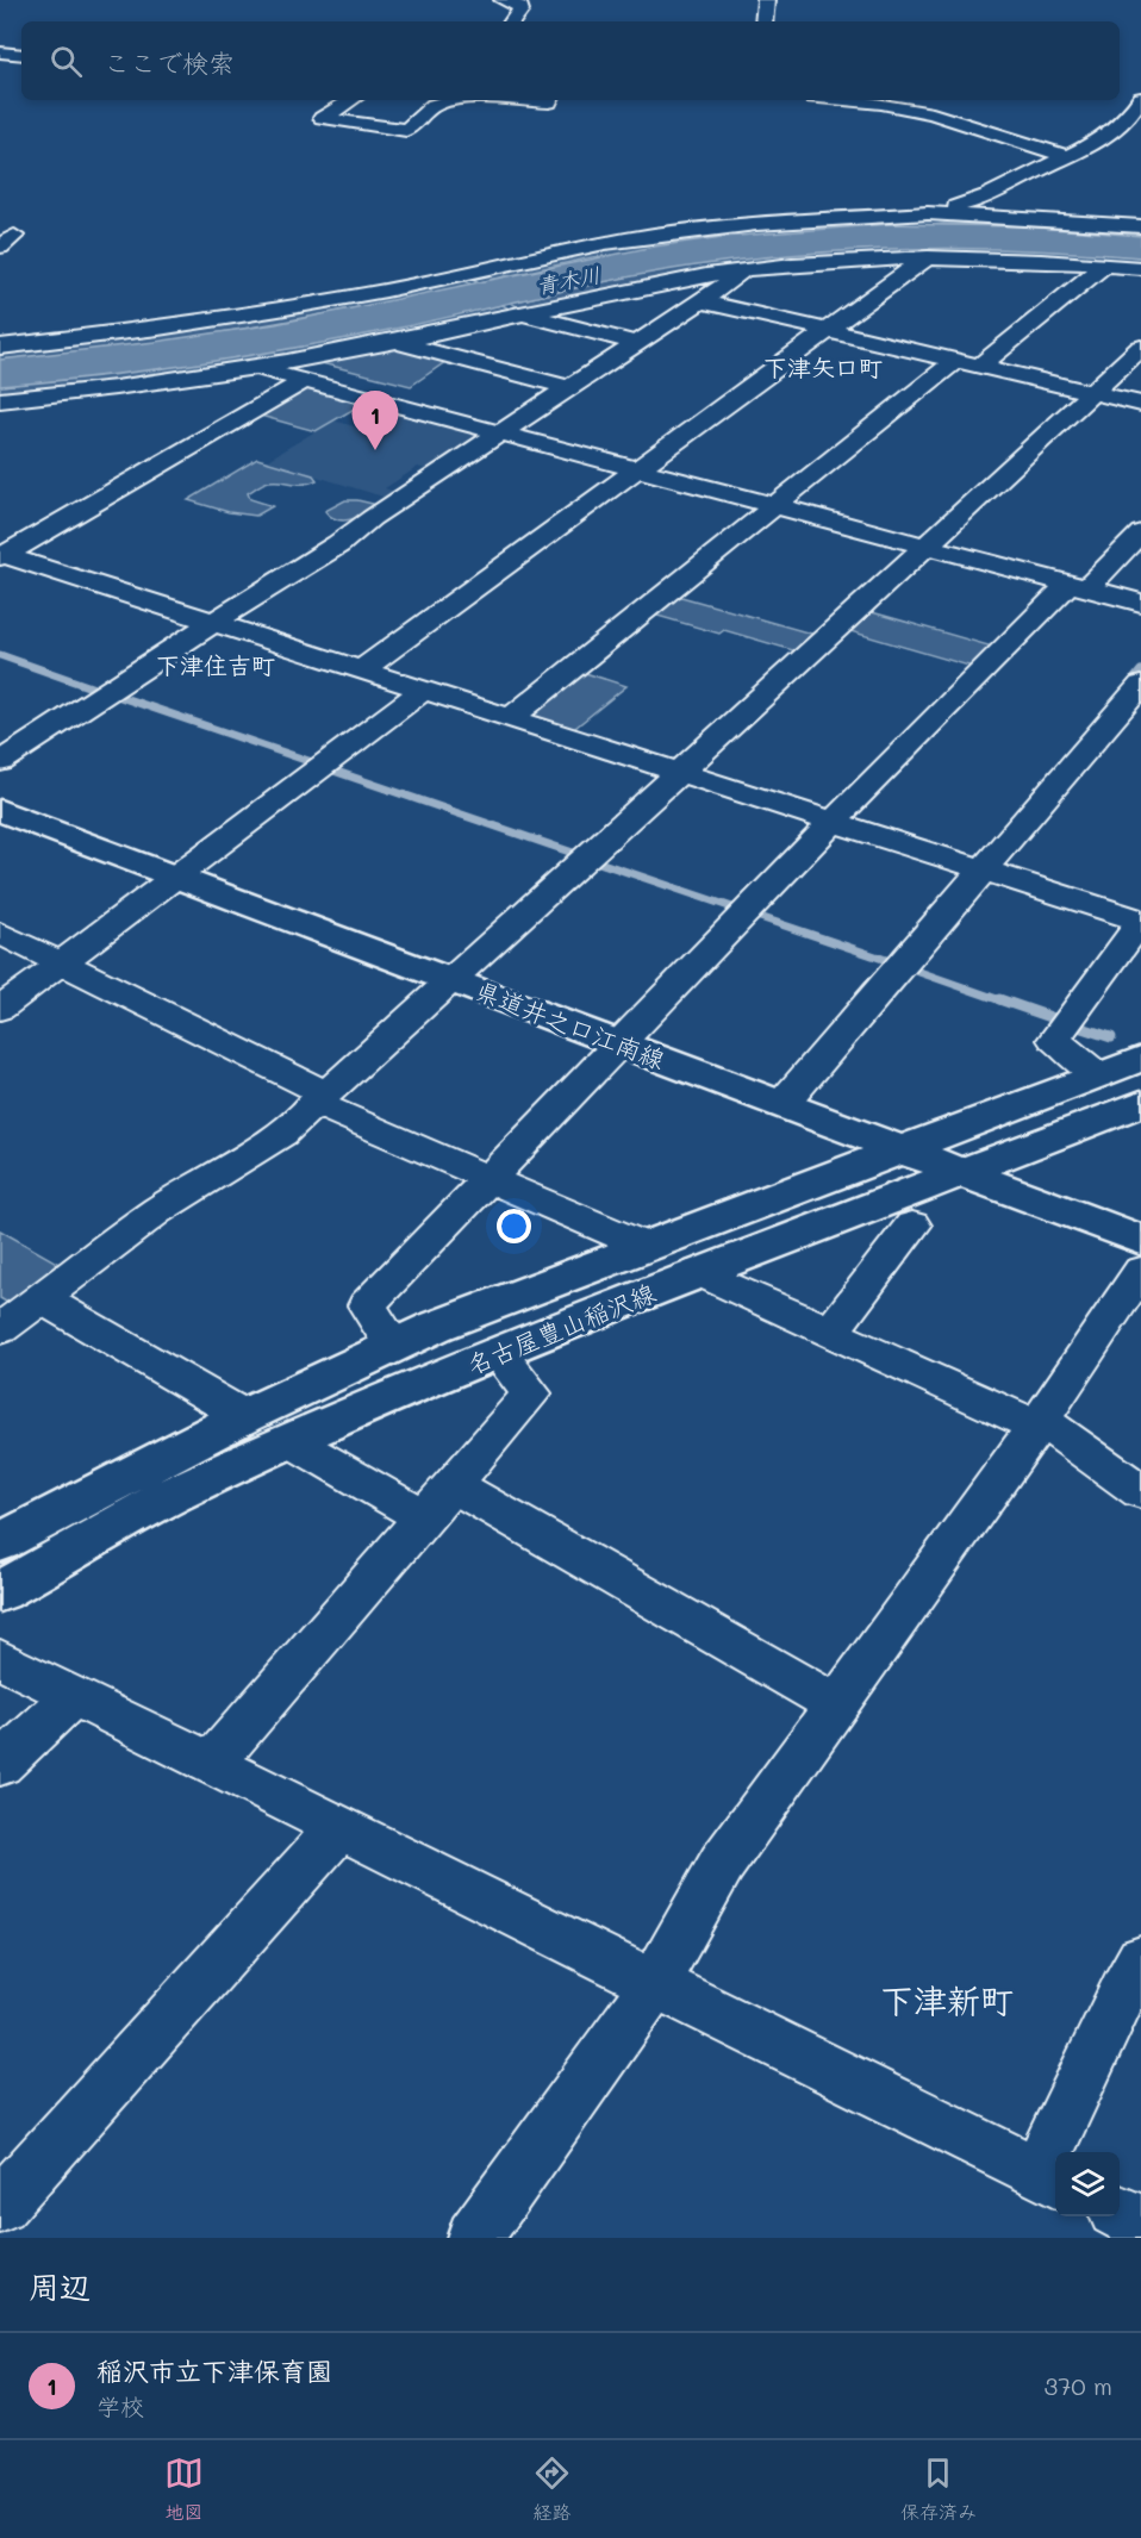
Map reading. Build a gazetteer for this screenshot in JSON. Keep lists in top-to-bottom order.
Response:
{
  "streets": {
    "main road": ["県道井之口江南線", "名古屋豊山稲沢線"]
  },
  "crossings": [
    ["県道井之口江南線", "名古屋豊山稲沢線"]
  ],
  "districts": ["下津矢口町", "下津住吉町", "下津新町"],
  "water": ["青木川"],
  "page": {
    "search": "ここで検索",
    "pins": "1",
    "heading": "周辺",
    "list": [
      {
        "mark": "1",
        "name": "稲沢市立下津保育園",
        "note": "学校",
        "value": "370 m"
      }
    ],
    "nav": ["地図", "経路", "保存済み"]
  }
}
